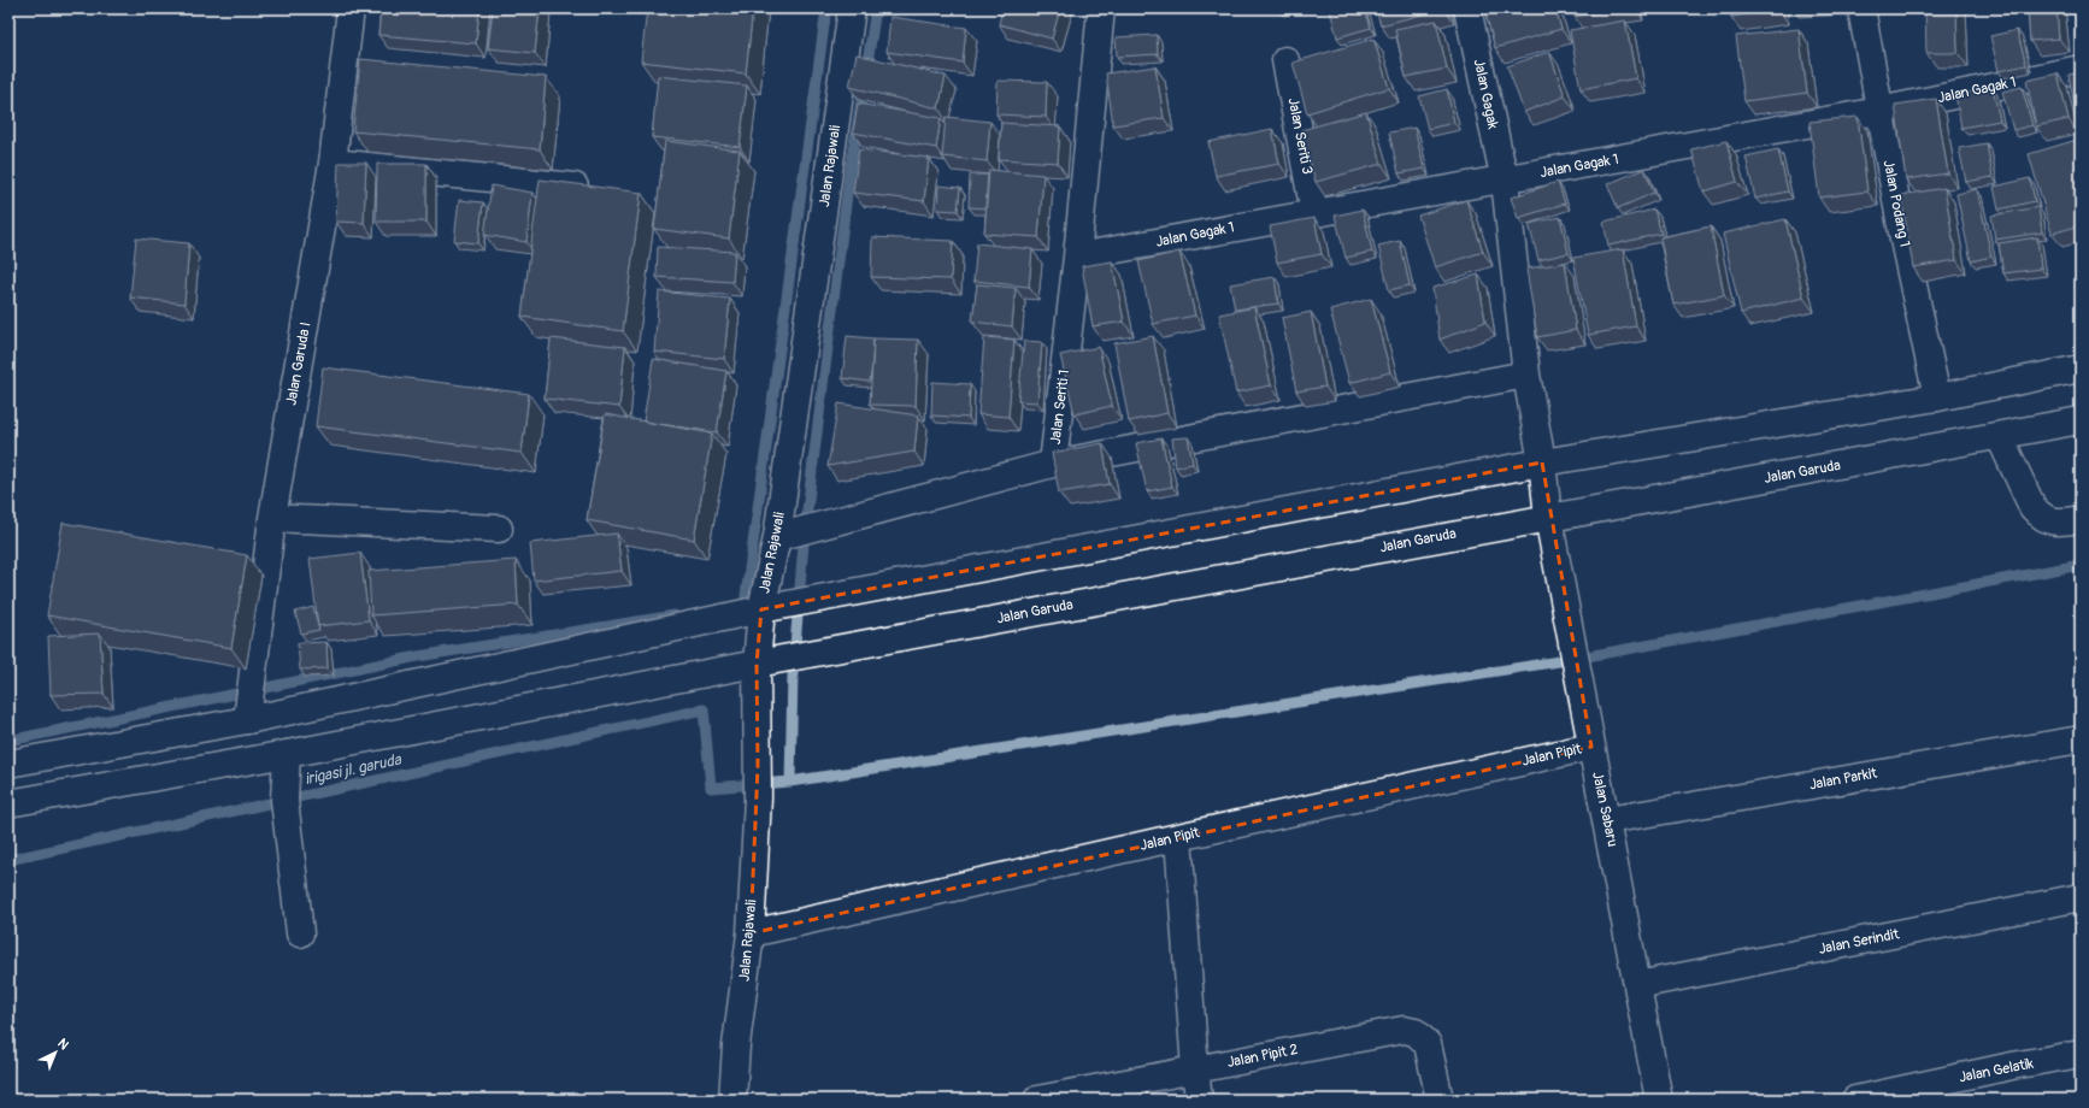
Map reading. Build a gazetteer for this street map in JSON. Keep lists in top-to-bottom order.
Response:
{
  "streets": {
    "street": [
      "Jalan Gagak 1",
      "Jalan Gagak",
      "Jalan Seriti 3",
      "Jalan Rajawali",
      "Jalan Podang 1",
      "Jalan Garuda I",
      "Jalan Seriti 1",
      "Jalan Garuda",
      "Jalan Pipit",
      "Jalan Parkit",
      "Jalan Sabaru",
      "Jalan Serindit",
      "Jalan Pipit 2",
      "Jalan Gelatik"
    ]
  },
  "crossings": [
    ["Jalan Gagak 1", "Jalan Gagak"],
    ["Jalan Gagak 1", "Jalan Seriti 3"],
    ["Jalan Gagak 1", "Jalan Podang 1"],
    ["Jalan Gagak 1", "Jalan Seriti 1"],
    ["Jalan Gagak", "Jalan Sabaru"],
    ["Jalan Rajawali", "Jalan Seriti 1"],
    ["Jalan Rajawali", "Jalan Garuda"],
    ["Jalan Rajawali", "Jalan Pipit"],
    ["Jalan Garuda", "Jalan Sabaru"],
    ["Jalan Pipit", "Jalan Sabaru"],
    ["Jalan Parkit", "Jalan Sabaru"],
    ["Jalan Sabaru", "Jalan Serindit"]
  ],
  "water": ["irigasi jl. garuda"],
  "north": "top right"
}
